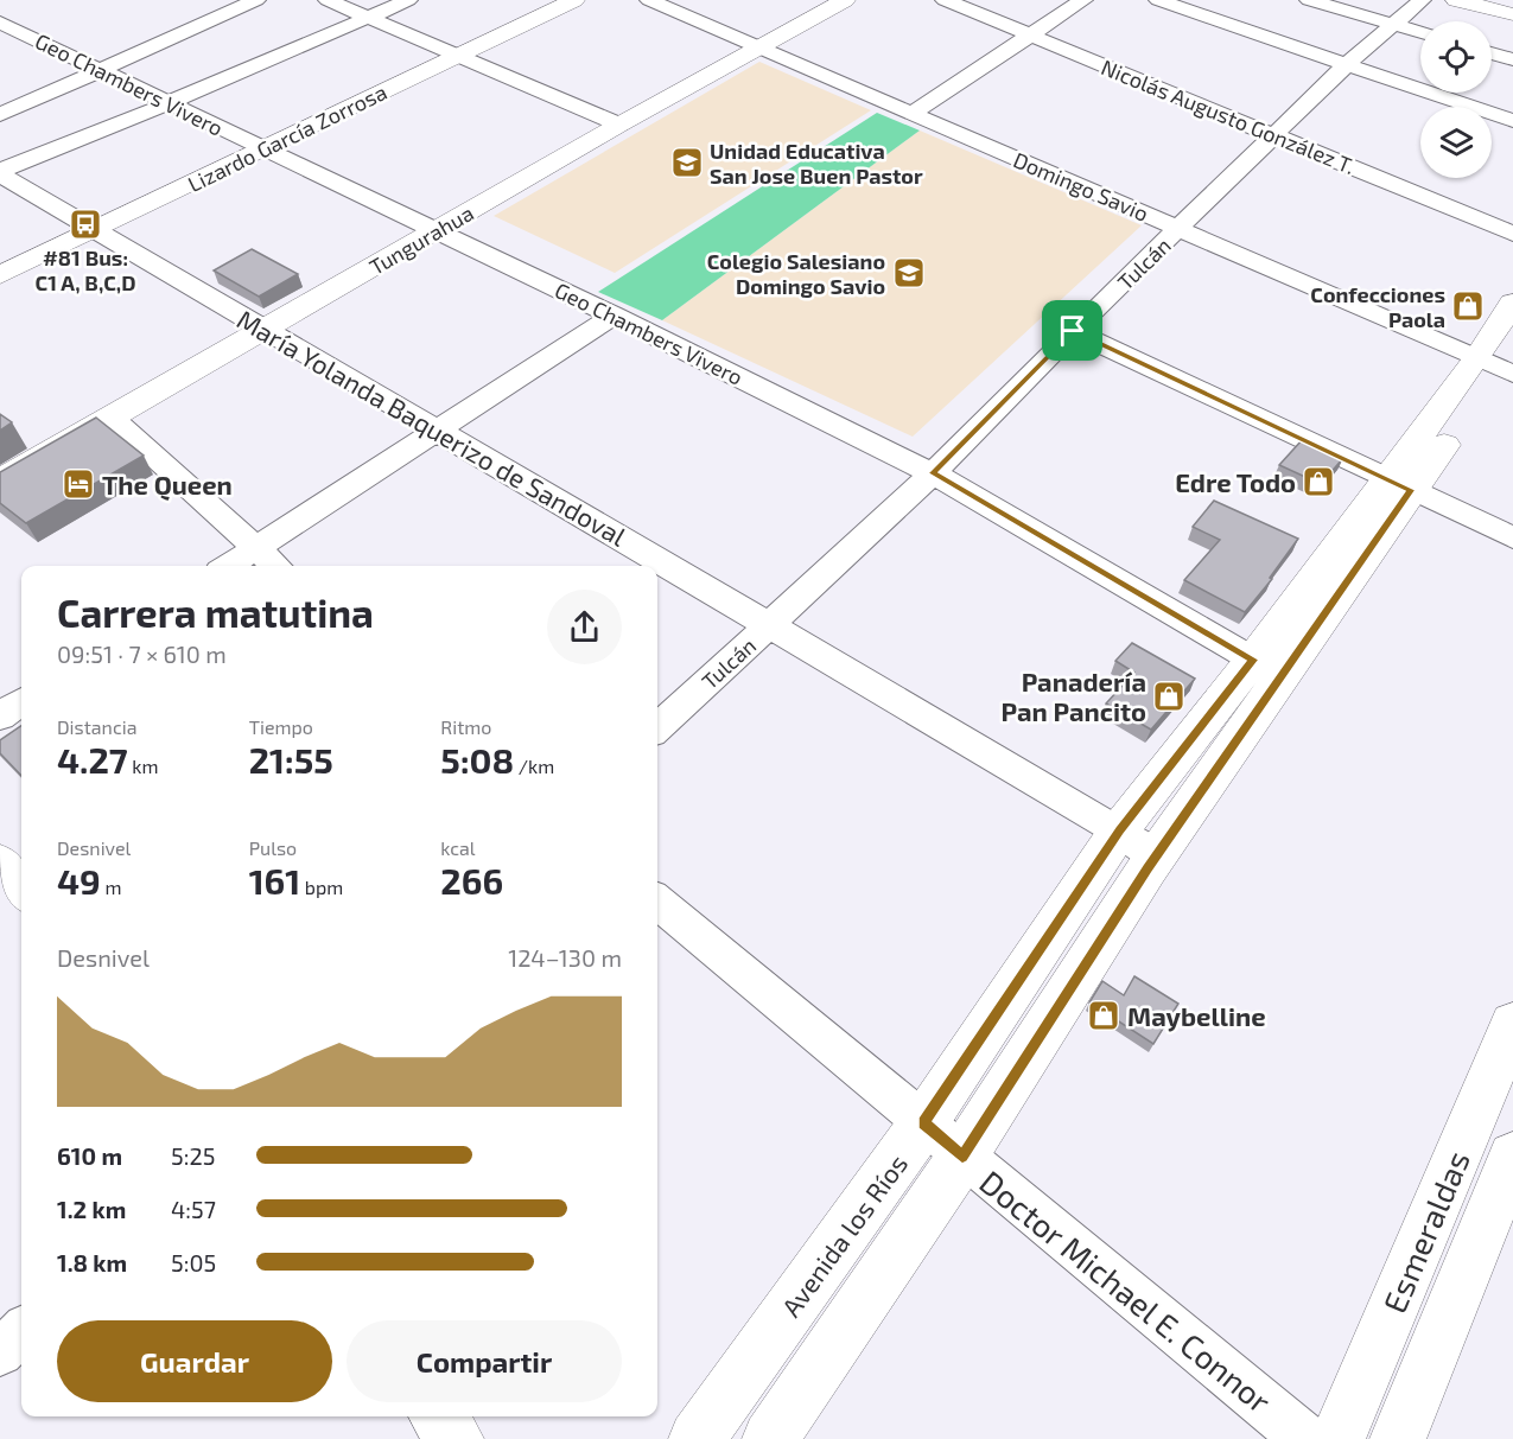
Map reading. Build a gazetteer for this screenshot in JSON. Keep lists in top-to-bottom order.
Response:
{
  "streets": {
    "main road": [
      "Lizardo García Zorrosa",
      "Tungurahua",
      "Esmeraldas",
      "Avenida los Ríos"
    ],
    "street": [
      "Geo Chambers Vivero",
      "Nicolás Augusto González T.",
      "Domingo Savio",
      "Tulcán",
      "María Yolanda Baquerizo de Sandoval",
      "Doctor Michael E. Connor"
    ]
  },
  "crossings": [
    ["Geo Chambers Vivero", "Lizardo García Zorrosa"],
    ["Geo Chambers Vivero", "Tungurahua"],
    ["Geo Chambers Vivero", "Tulcán"],
    ["Geo Chambers Vivero", "Avenida los Ríos"],
    ["Nicolás Augusto González T.", "Tulcán"],
    ["Lizardo García Zorrosa", "María Yolanda Baquerizo de Sandoval"],
    ["Domingo Savio", "Tungurahua"],
    ["Domingo Savio", "Tulcán"],
    ["Domingo Savio", "Avenida los Ríos"],
    ["Tungurahua", "María Yolanda Baquerizo de Sandoval"],
    ["Tulcán", "María Yolanda Baquerizo de Sandoval"],
    ["María Yolanda Baquerizo de Sandoval", "Avenida los Ríos"],
    ["Avenida los Ríos", "Doctor Michael E. Connor"]
  ],
  "places": {
    "school or university": ["Unidad Educativa San Jose Buen Pastor", "Colegio Salesiano Domingo Savio"],
    "bus stop": ["#81 Bus: C1 A, B,C,D"],
    "shop": [
      "Confecciones Paola",
      "Edre Todo",
      "Panadería Pan Pancito",
      "Maybelline"
    ],
    "hotel": ["The Queen"]
  },
  "page": {
    "heading": ["Carrera matutina", "09:51 · 7 × 610 m"],
    "stats": [
      ["Distancia", "4.27 km"],
      ["Tiempo", "21:55"],
      ["Ritmo", "5:08 /km"],
      ["Desnivel", "49 m"],
      ["Pulso", "161 bpm"],
      ["kcal", "266"]
    ],
    "chart": ["Desnivel", "124–130 m"],
    "list": [
      {
        "name": "610 m",
        "note": "5:25"
      },
      {
        "name": "1.2 km",
        "note": "4:57"
      },
      {
        "name": "1.8 km",
        "note": "5:05"
      }
    ],
    "buttons": ["Guardar", "Compartir"]
  }
}
